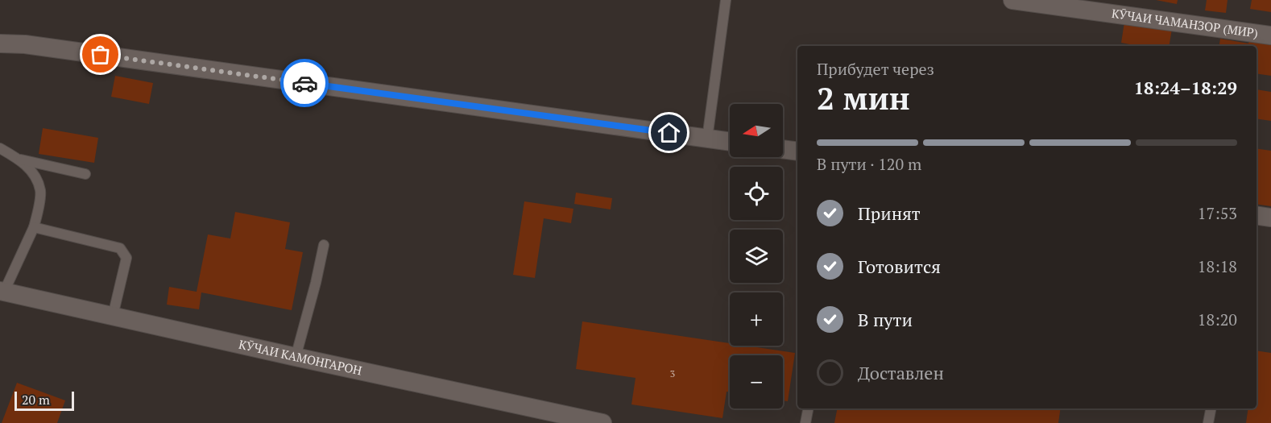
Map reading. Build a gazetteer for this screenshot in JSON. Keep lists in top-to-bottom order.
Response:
{
  "streets": {
    "street": ["КӮЧАИ ЧАМАНЗОР (МИР)", "КӮЧАИ КАМОНГАРОН"]
  },
  "house_numbers": ["3"],
  "scale_bar": "20 m",
  "north": "left",
  "page": {
    "heading": ["2 мин", "Прибудет через", "18:24–18:29"],
    "map_buttons": ["+", "−"],
    "bar": "В пути · 120 m",
    "list": [
      ["Принят", "17:53"],
      ["Готовится", "18:18"],
      ["В пути", "18:20"],
      "Доставлен"
    ],
    "scale": "20 m"
  }
}
